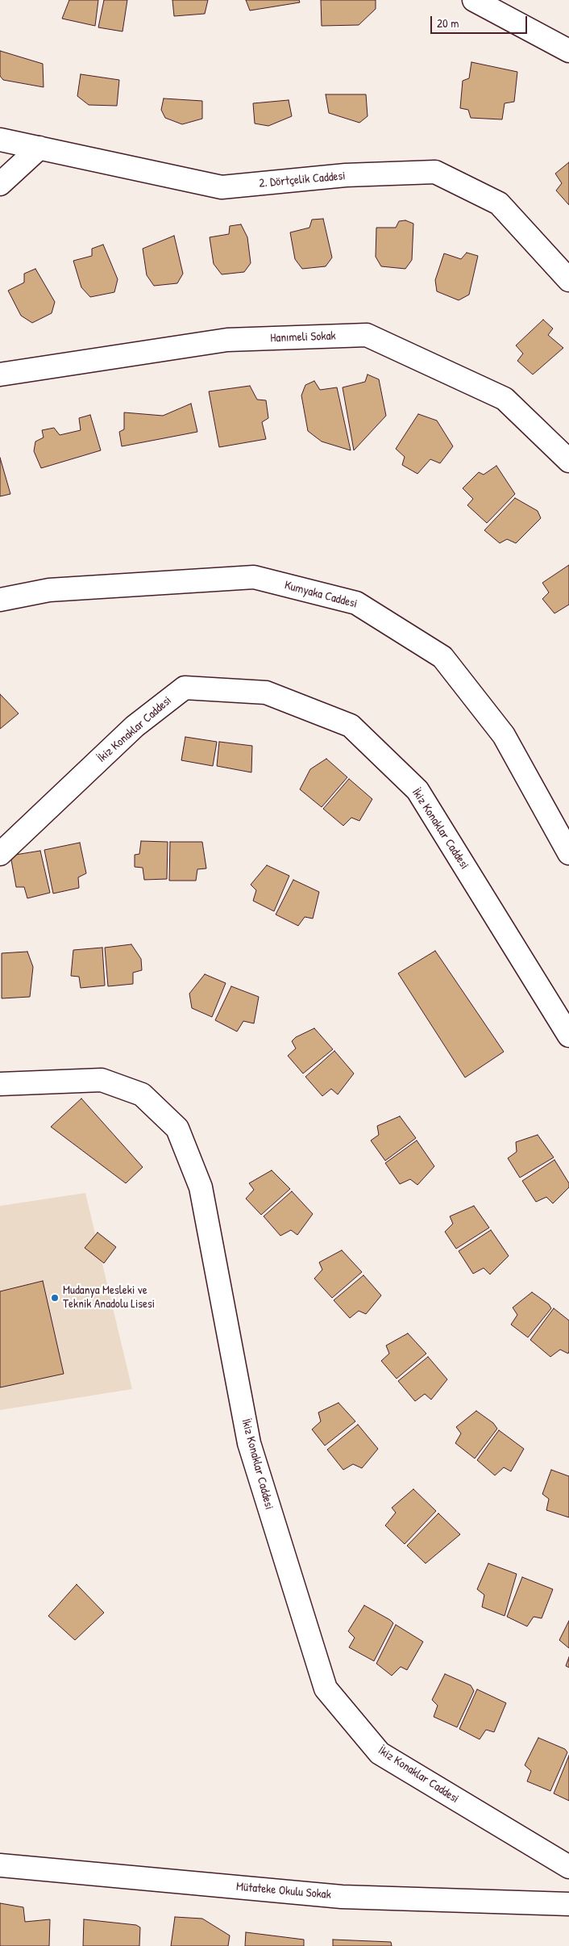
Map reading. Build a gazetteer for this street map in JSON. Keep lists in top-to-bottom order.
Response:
{
  "streets": {
    "street": [
      "2. Dörtçelik Caddesi",
      "Hanımeli Sokak",
      "Kumyaka Caddesi",
      "İkiz Konaklar Caddesi",
      "Mütateke Okulu Sokak"
    ]
  },
  "places": ["Mudanya Mesleki ve Teknik Anadolu Lisesi"],
  "scale_bar": "20 m"
}
